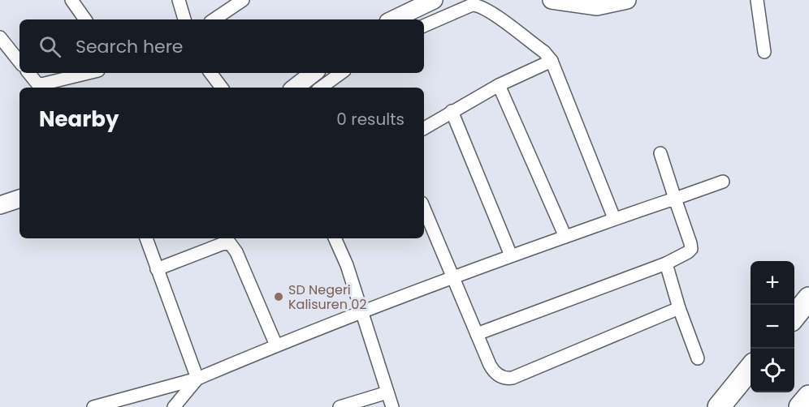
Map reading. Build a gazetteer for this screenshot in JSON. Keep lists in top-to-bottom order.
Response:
{
  "places": ["SD Negeri Kalisuren 02"],
  "page": {
    "search": "Search here",
    "heading": ["Nearby", "0 results"],
    "map_buttons": ["+", "−"]
  }
}
